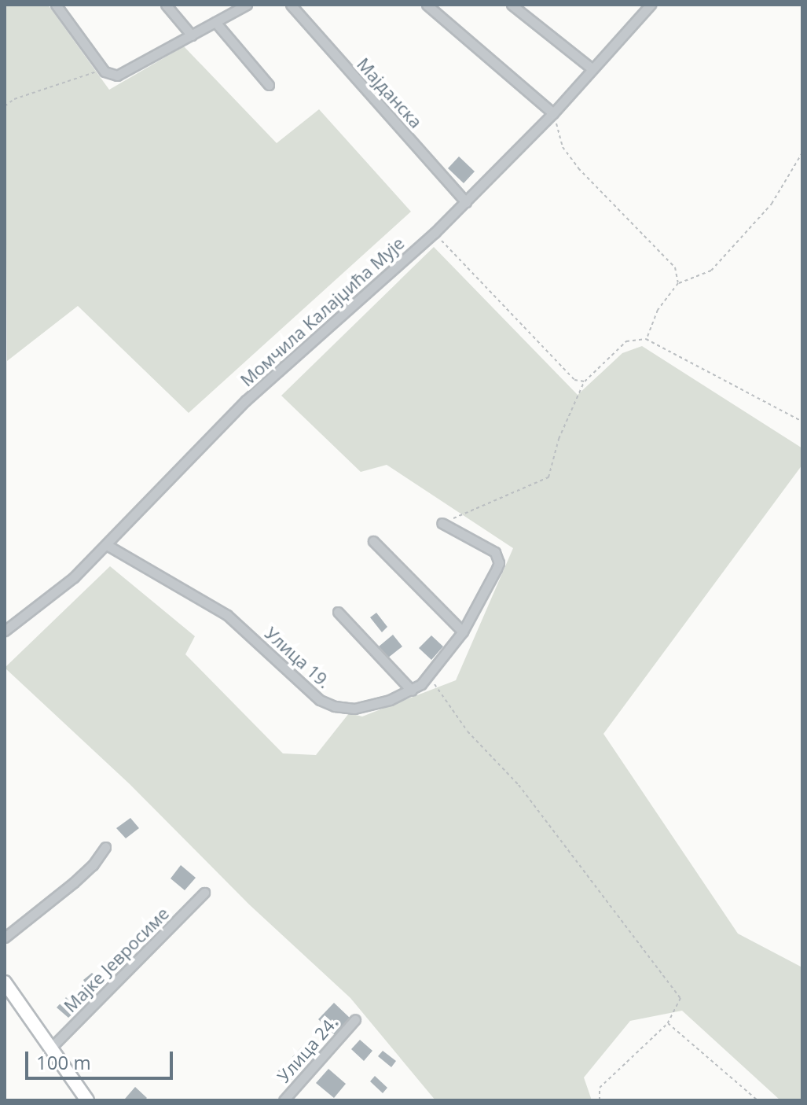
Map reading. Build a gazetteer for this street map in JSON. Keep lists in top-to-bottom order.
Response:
{
  "streets": {
    "street": [
      "Мајданска",
      "Момчила Калајџића Мује",
      "Улица 19.",
      "Мајке Јевросиме",
      "Улица 24."
    ]
  },
  "crossings": [
    ["Мајданска", "Момчила Калајџића Мује"],
    ["Момчила Калајџића Мује", "Улица 19."]
  ],
  "scale_bar": "100 m"
}
